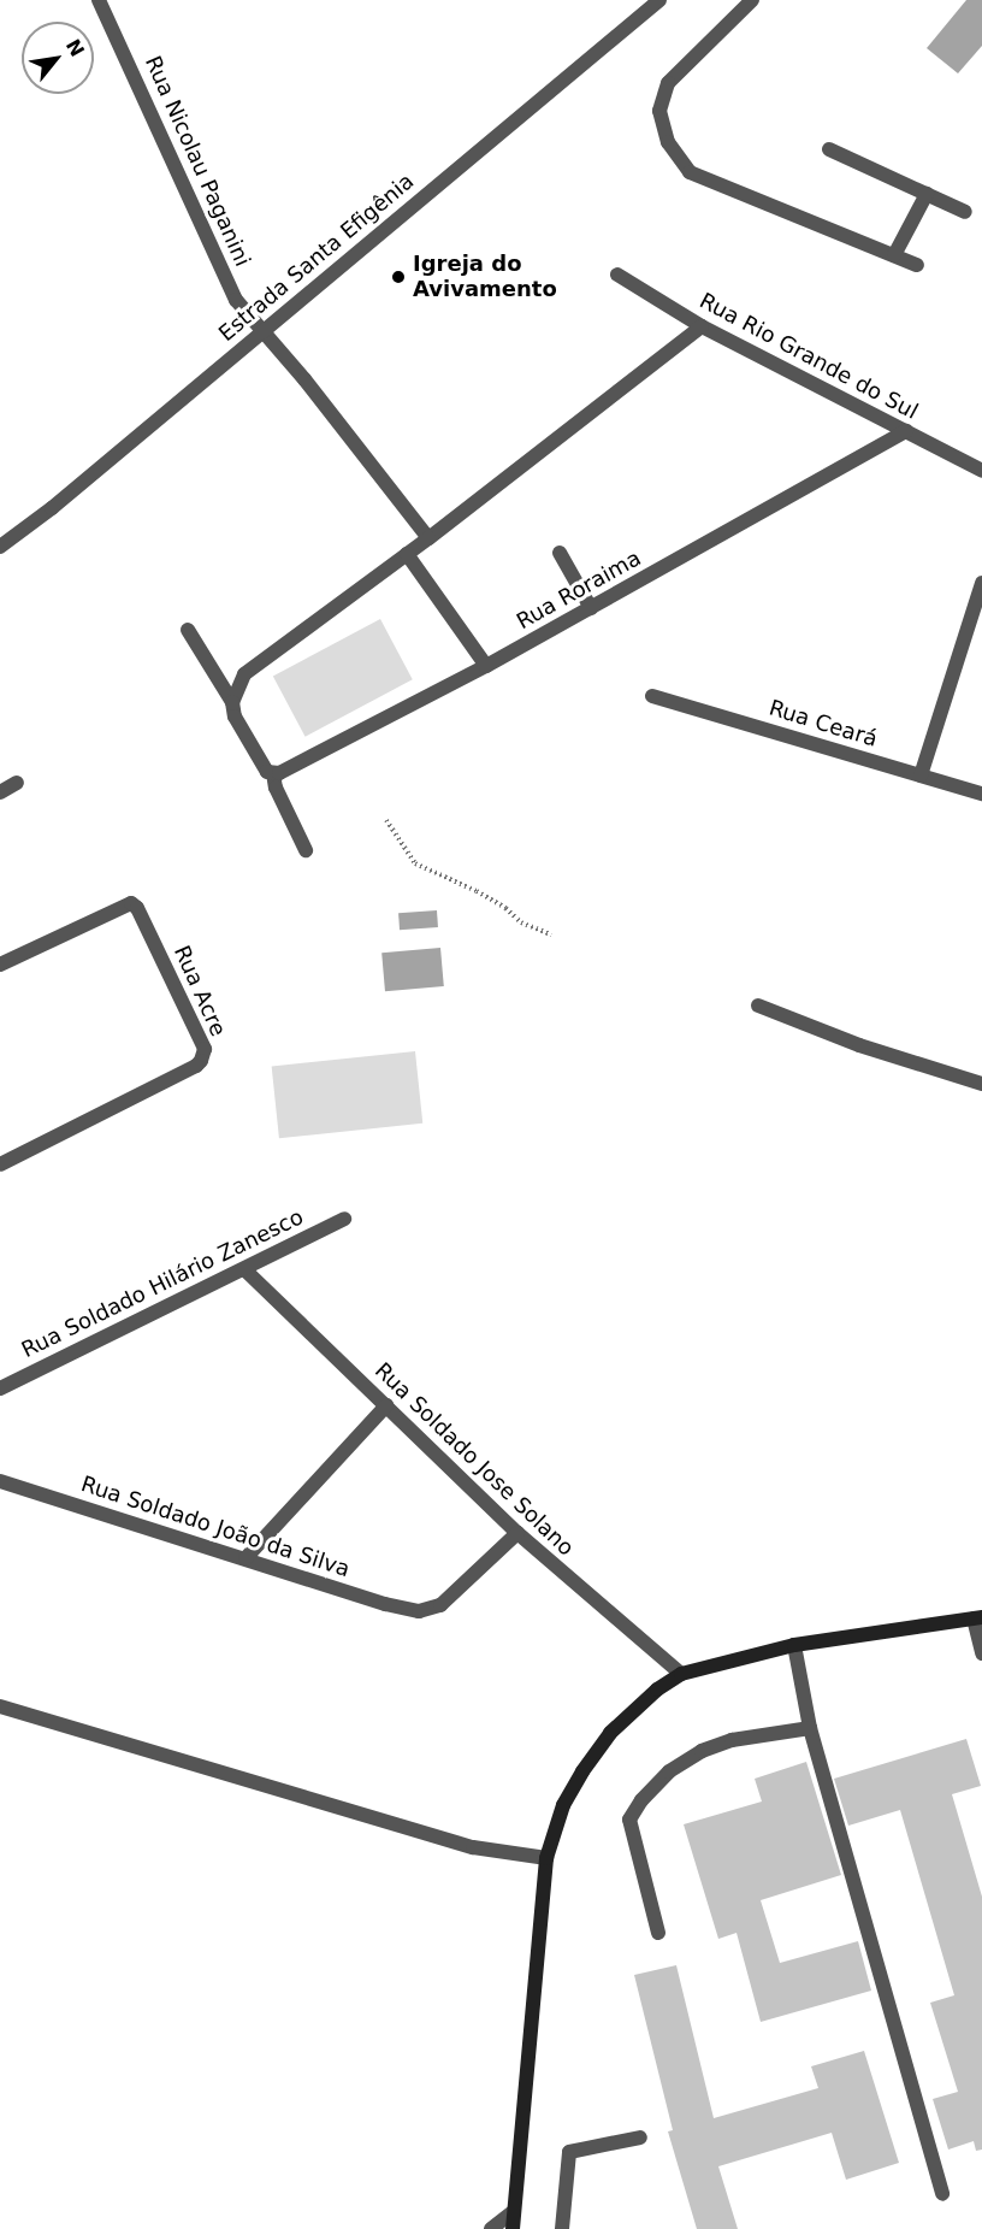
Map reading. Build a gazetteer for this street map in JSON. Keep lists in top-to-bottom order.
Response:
{
  "streets": {
    "street": [
      "Rua Nicolau Paganini",
      "Estrada Santa Efigênia",
      "Rua Rio Grande do Sul",
      "Rua Roraima",
      "Rua Ceará",
      "Rua Acre",
      "Rua Soldado Hilário Zanesco",
      "Rua Soldado Jose Solano",
      "Rua Soldado João da Silva"
    ]
  },
  "crossings": [
    ["Rua Nicolau Paganini", "Estrada Santa Efigênia"],
    ["Rua Rio Grande do Sul", "Rua Roraima"],
    ["Rua Soldado Hilário Zanesco", "Rua Soldado Jose Solano"],
    ["Rua Soldado Jose Solano", "Rua Soldado João da Silva"]
  ],
  "places": ["Igreja do Avivamento"],
  "north": "top right"
}
